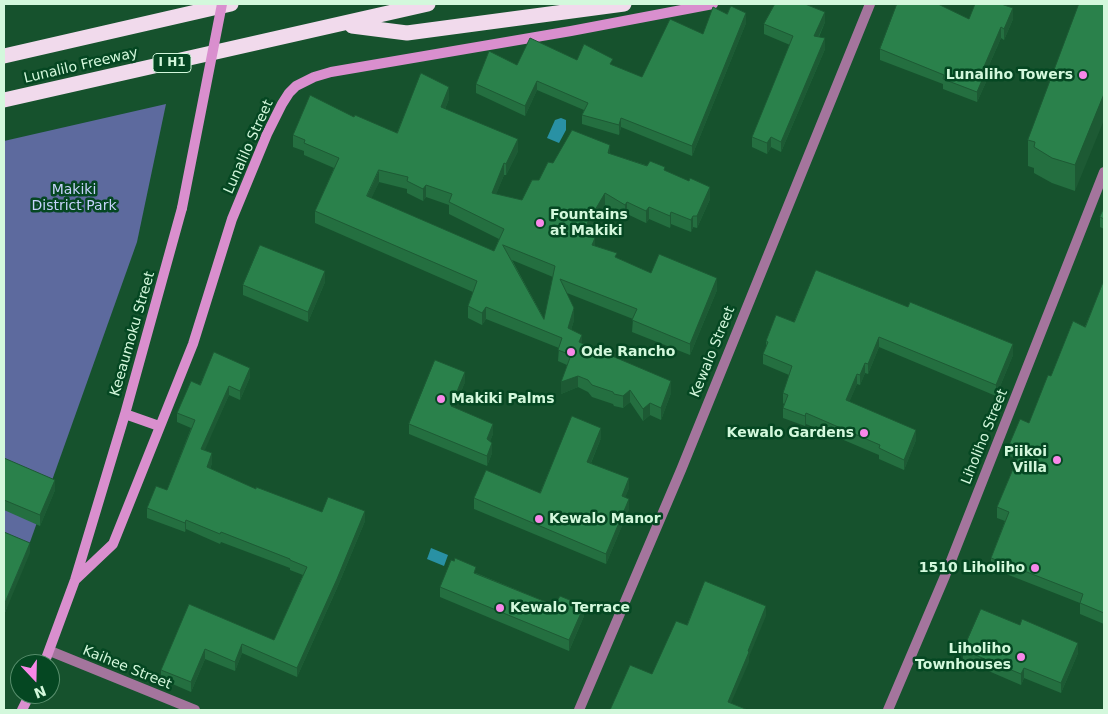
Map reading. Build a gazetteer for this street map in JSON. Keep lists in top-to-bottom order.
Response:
{
  "streets": {
    "highway": ["I H1", "Lunalilo Freeway"],
    "main road": ["Lunalilo Street", "Keeaumoku Street"],
    "street": ["Kewalo Street", "Liholiho Street", "Kaihee Street"]
  },
  "crossings": [
    ["Lunalilo Street", "Keeaumoku Street"],
    ["Keeaumoku Street", "Kaihee Street"]
  ],
  "parks": ["Makiki District Park"],
  "places": [
    "Lunaliho Towers",
    "Fountains at Makiki",
    "Ode Rancho",
    "Makiki Palms",
    "Kewalo Gardens",
    "Piikoi Villa",
    "Kewalo Manor",
    "1510 Liholiho",
    "Kewalo Terrace",
    "Liholiho Townhouses"
  ],
  "north": "bottom"
}
